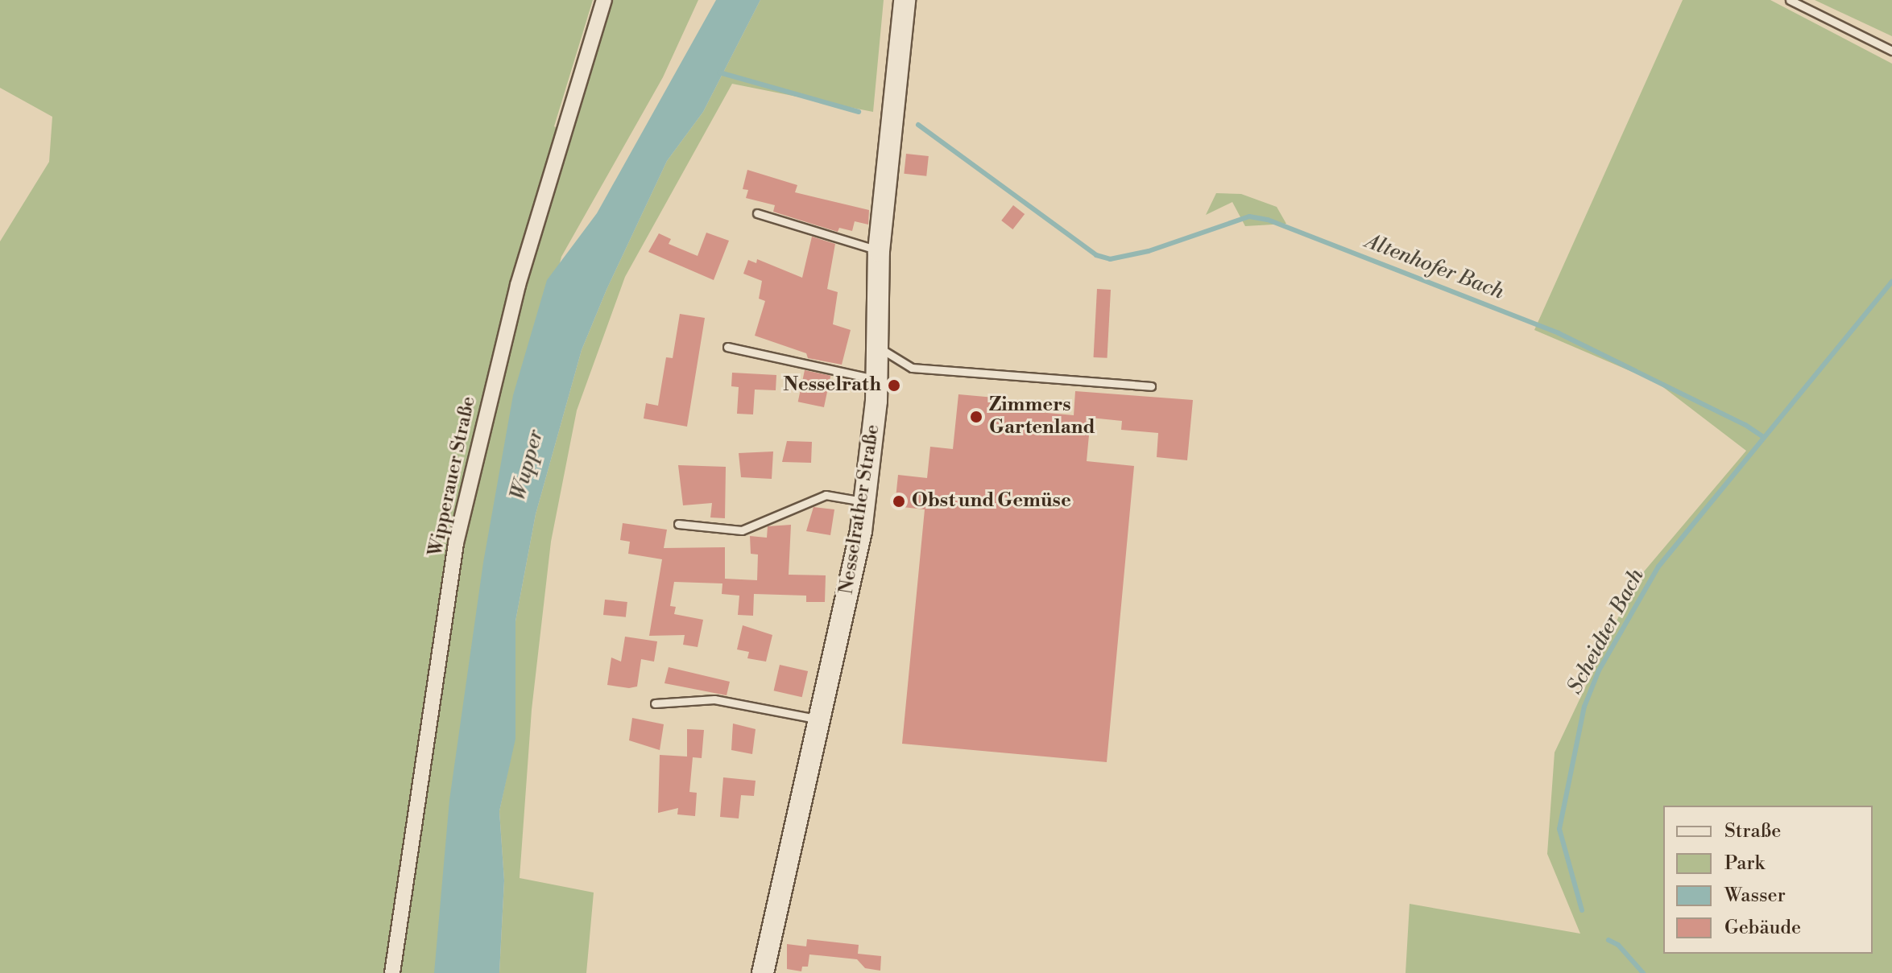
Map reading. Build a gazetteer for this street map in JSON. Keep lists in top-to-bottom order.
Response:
{
  "streets": {
    "main road": ["Nesselrather Straße"],
    "street": ["Wipperauer Straße"]
  },
  "water": ["Altenhofer Bach", "Wupper", "Scheidter Bach"],
  "places": ["Nesselrath", "Zimmers Gartenland", "Obst und Gemüse"],
  "legend": [
    "Straße",
    "Park",
    "Wasser",
    "Gebäude"
  ]
}
